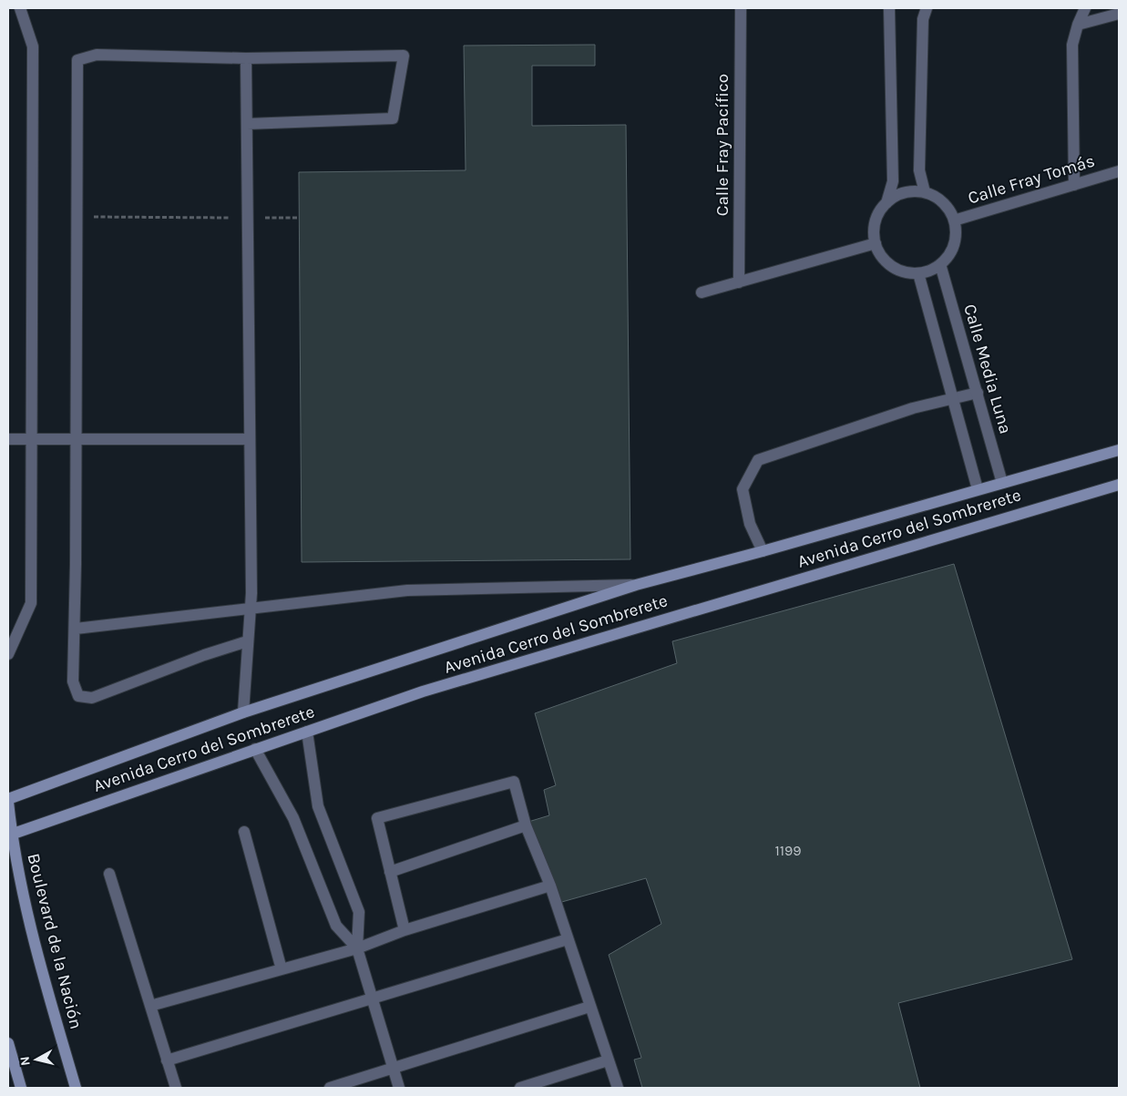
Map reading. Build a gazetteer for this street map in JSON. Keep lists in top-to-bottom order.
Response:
{
  "streets": {
    "main road": ["Avenida Cerro del Sombrerete", "Boulevard de la Nación"],
    "street": ["Calle Fray Pacífico", "Calle Fray Tomás", "Calle Media Luna"]
  },
  "crossings": [
    ["Calle Fray Tomás", "Calle Media Luna"],
    ["Calle Media Luna", "Avenida Cerro del Sombrerete"],
    ["Avenida Cerro del Sombrerete", "Boulevard de la Nación"]
  ],
  "house_numbers": ["1199"],
  "north": "left"
}
